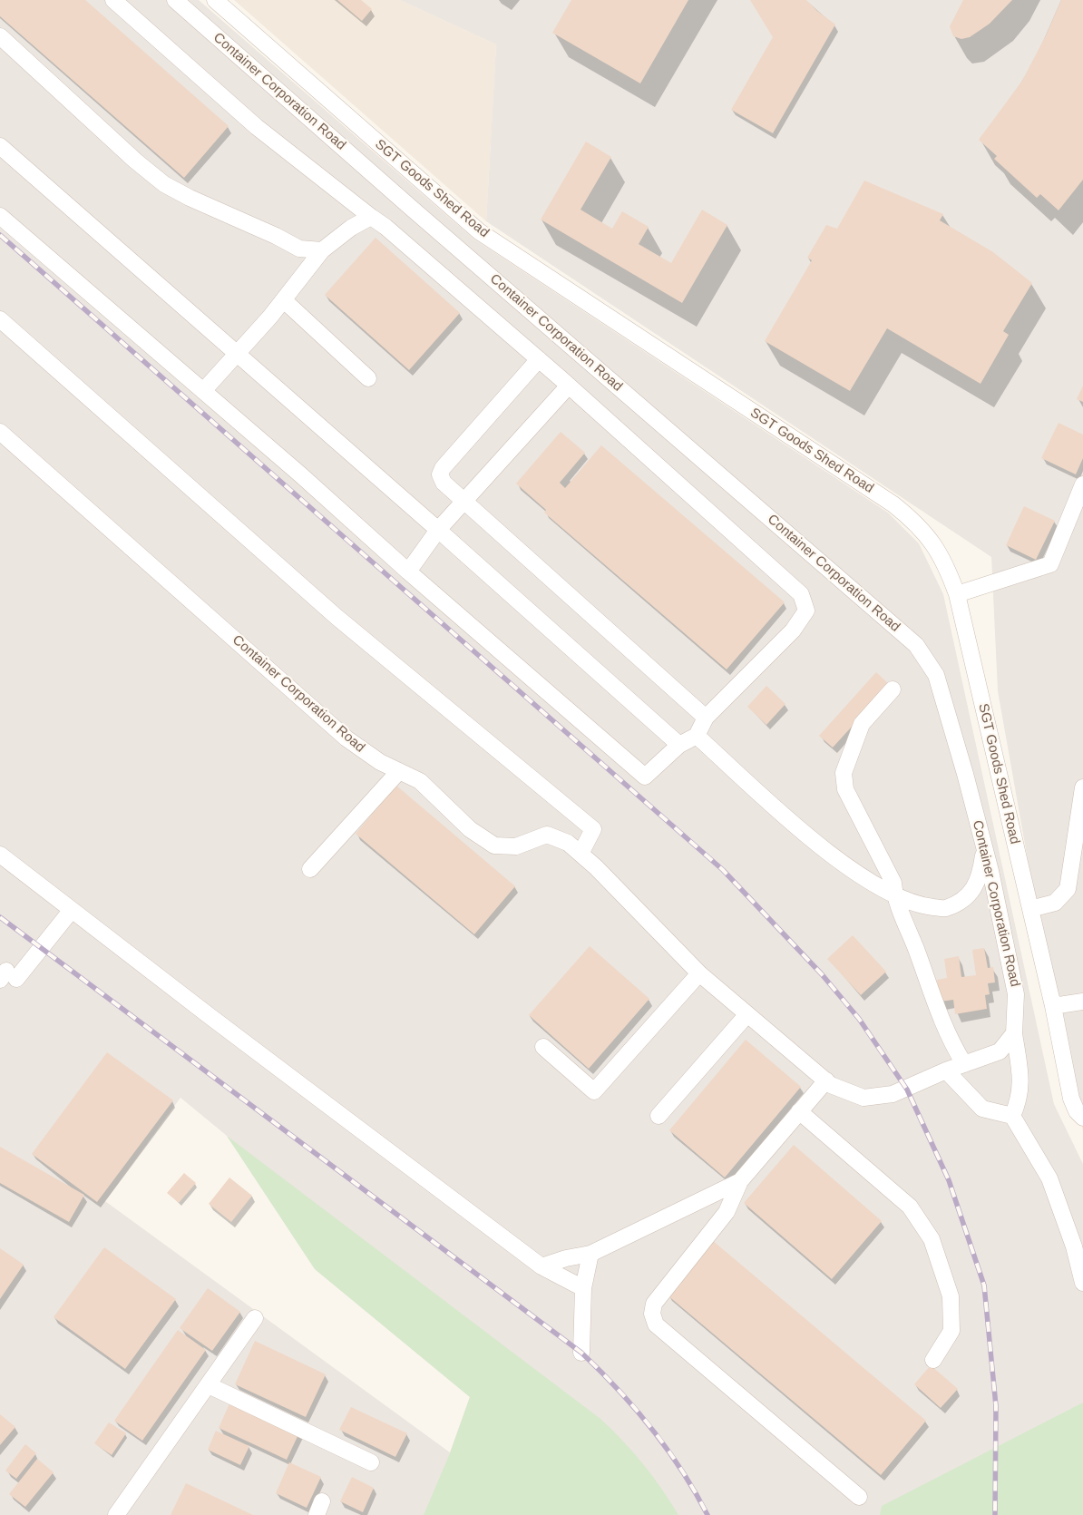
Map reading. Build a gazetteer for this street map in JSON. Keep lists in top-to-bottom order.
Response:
{
  "streets": {
    "street": ["Container Corporation Road", "SGT Goods Shed Road"]
  }
}
